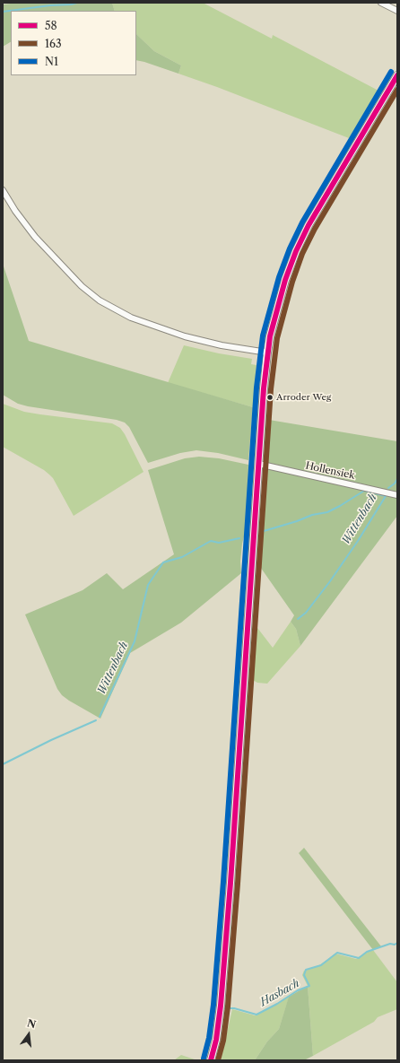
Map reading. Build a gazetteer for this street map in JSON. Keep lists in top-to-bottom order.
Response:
{
  "streets": {
    "street": ["Hollensiek"]
  },
  "water": ["Wittenbach", "Hasbach"],
  "places": ["Arroder Weg"],
  "lines": ["transit line N1", "transit line 58", "transit line 163"],
  "legend": ["58", "163", "N1"],
  "north": "top"
}
